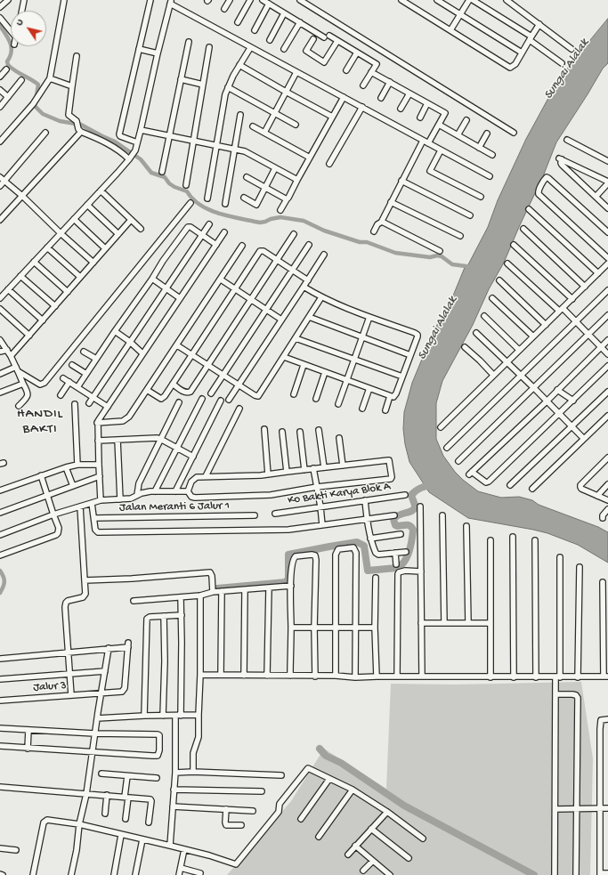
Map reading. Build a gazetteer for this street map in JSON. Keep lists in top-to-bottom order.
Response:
{
  "streets": {
    "street": ["Ko Bakti Karya Blok A", "Jalan Meranti 6 Jalur 1", "Jalur 3"]
  },
  "districts": ["HANDIL BAKTI"],
  "water": ["Sungai Alalak"],
  "north": "top left"
}
